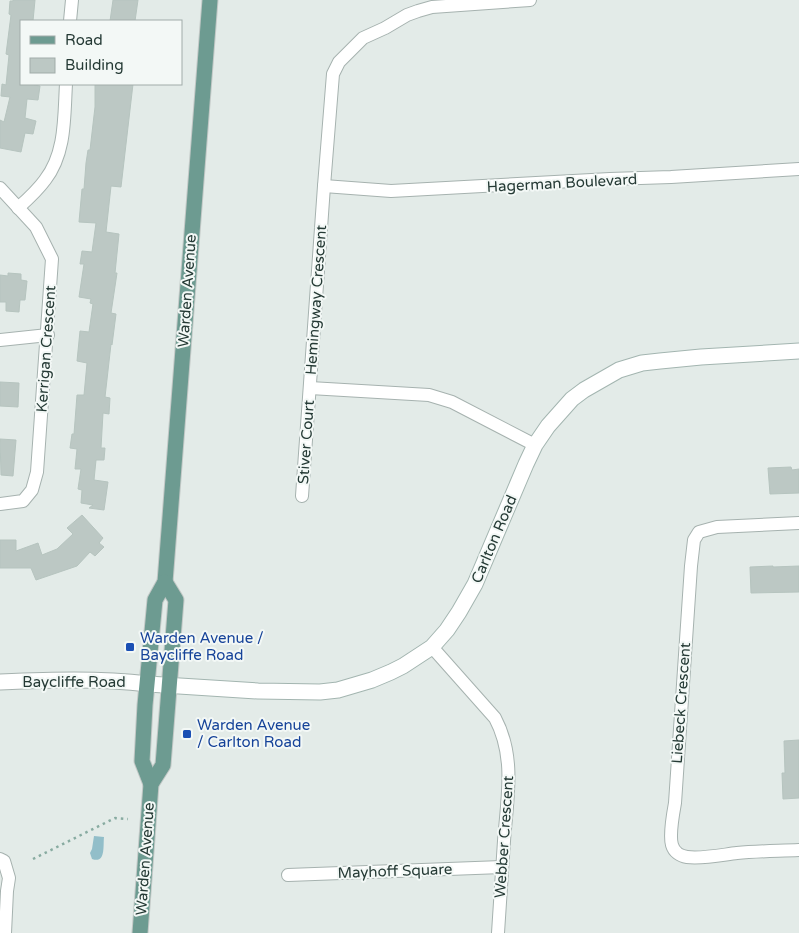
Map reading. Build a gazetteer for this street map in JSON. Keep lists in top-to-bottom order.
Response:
{
  "streets": {
    "main road": ["Warden Avenue", "Carlton Road", "Baycliffe Road"],
    "street": [
      "Hagerman Boulevard",
      "Hemingway Crescent",
      "Kerrigan Crescent",
      "Stiver Court",
      "Liebeck Crescent",
      "Webber Crescent",
      "Mayhoff Square"
    ]
  },
  "crossings": [
    ["Hagerman Boulevard", "Hemingway Crescent"],
    ["Warden Avenue", "Carlton Road"],
    ["Warden Avenue", "Baycliffe Road"],
    ["Hemingway Crescent", "Stiver Court"],
    ["Hemingway Crescent", "Carlton Road"],
    ["Carlton Road", "Baycliffe Road"],
    ["Carlton Road", "Webber Crescent"],
    ["Webber Crescent", "Mayhoff Square"]
  ],
  "places": {
    "transit": ["Warden Avenue / Baycliffe Road", "Warden Avenue / Carlton Road"]
  },
  "legend": ["Road", "Building"]
}
